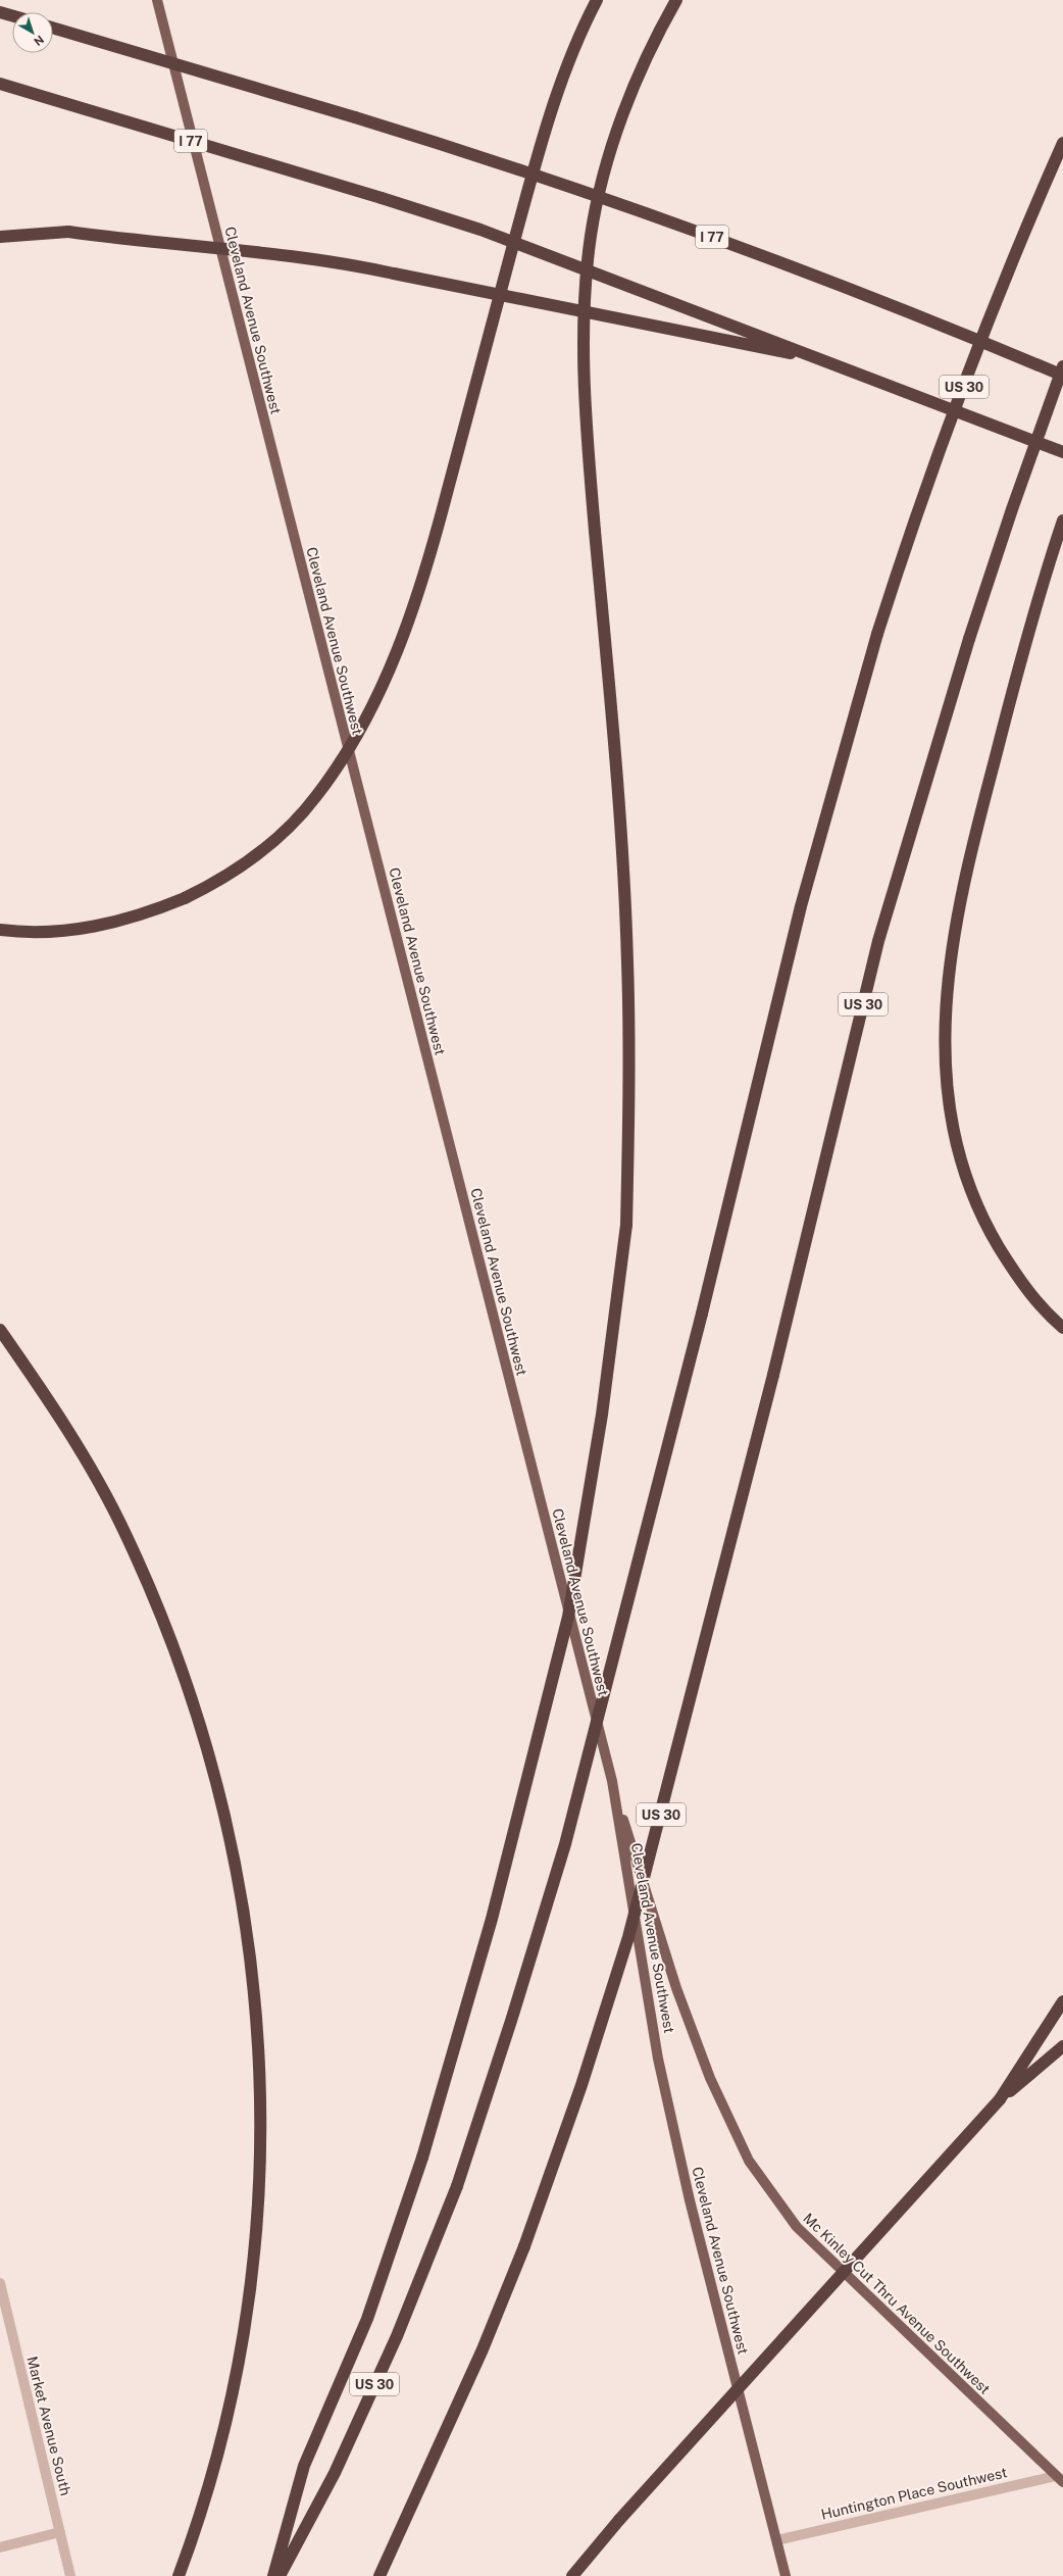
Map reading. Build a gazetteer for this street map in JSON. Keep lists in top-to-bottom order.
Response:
{
  "streets": {
    "highway": ["I 77", "US 30"],
    "main road": ["Cleveland Avenue Southwest", "Mc Kinley Cut Thru Avenue Southwest"],
    "street": ["Market Avenue South", "Huntington Place Southwest"]
  },
  "crossings": [
    ["Cleveland Avenue Southwest", "Mc Kinley Cut Thru Avenue Southwest"],
    ["Cleveland Avenue Southwest", "Huntington Place Southwest"],
    ["Mc Kinley Cut Thru Avenue Southwest", "Huntington Place Southwest"]
  ],
  "north": "bottom right"
}
